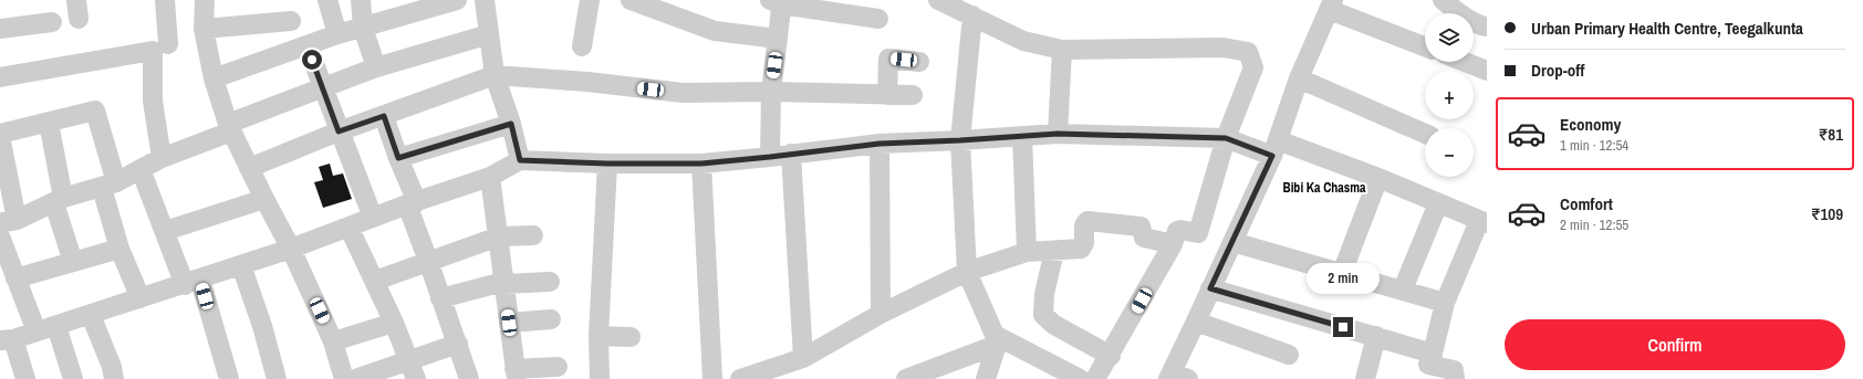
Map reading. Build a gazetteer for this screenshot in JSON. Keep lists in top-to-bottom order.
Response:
{
  "districts": ["Bibi Ka Chasma"],
  "page": {
    "banner": ["Urban Primary Health Centre, Teegalkunta", "Drop-off"],
    "map_buttons": ["+", "−"],
    "list": [
      {
        "name": "Economy",
        "note": "1 min · 12:54",
        "value": "₹81"
      },
      {
        "name": "Comfort",
        "note": "2 min · 12:55",
        "value": "₹109"
      }
    ],
    "bubble": "2 min",
    "buttons": "Confirm"
  }
}
